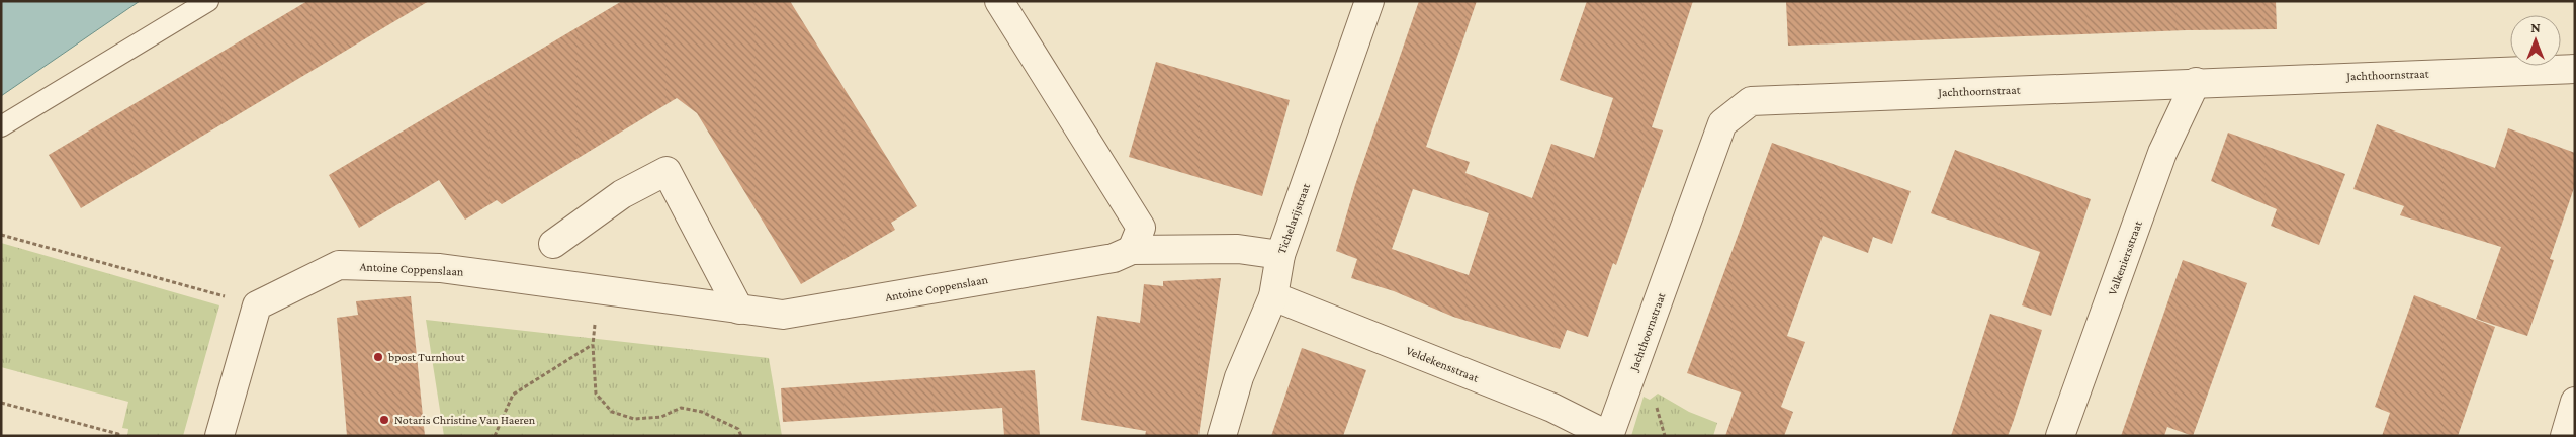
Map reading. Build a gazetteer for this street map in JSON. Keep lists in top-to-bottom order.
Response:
{
  "streets": {
    "street": [
      "Jachthoornstraat",
      "Tichelarijstraat",
      "Valkeniersstraat",
      "Antoine Coppenslaan",
      "Veldekensstraat"
    ]
  },
  "crossings": [
    ["Jachthoornstraat", "Valkeniersstraat"],
    ["Jachthoornstraat", "Veldekensstraat"],
    ["Tichelarijstraat", "Antoine Coppenslaan"],
    ["Tichelarijstraat", "Veldekensstraat"]
  ],
  "places": ["bpost Turnhout", "Notaris Christine Van Haeren"],
  "north": "top"
}
